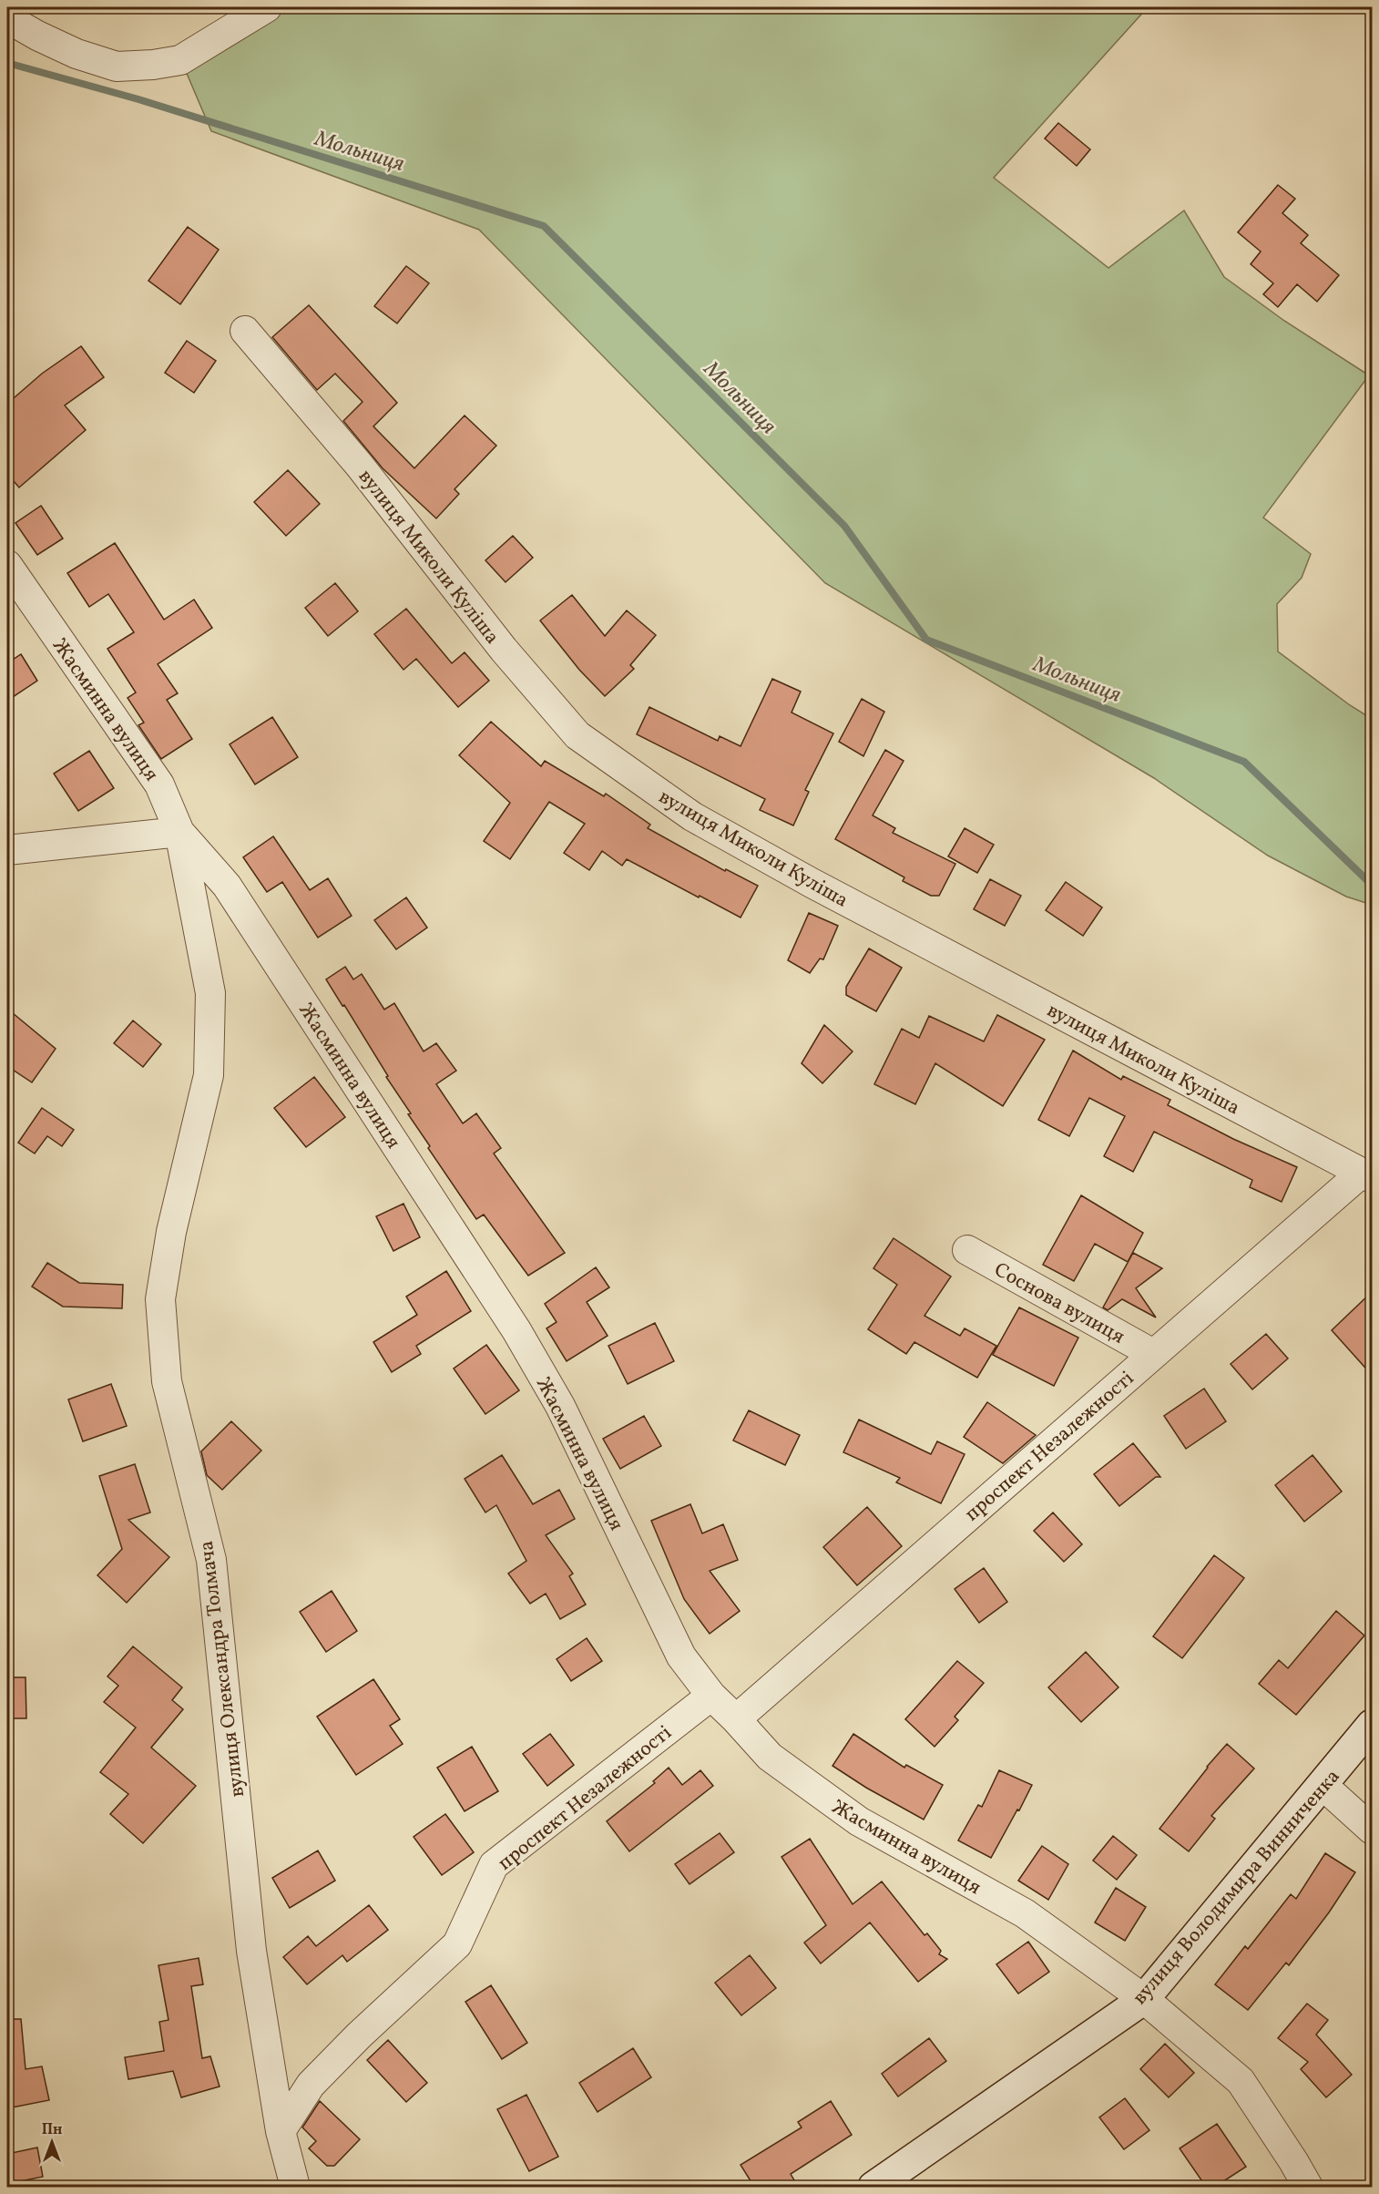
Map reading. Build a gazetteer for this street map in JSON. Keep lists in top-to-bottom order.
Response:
{
  "streets": {
    "main road": ["вулиця Володимира Винниченка"],
    "street": [
      "вулиця Миколи Куліша",
      "Жасминна вулиця",
      "Соснова вулиця",
      "проспект Незалежності",
      "вулиця Олександра Толмача"
    ]
  },
  "crossings": [
    ["вулиця Миколи Куліша", "проспект Незалежності"],
    ["Жасминна вулиця", "проспект Незалежності"],
    ["Жасминна вулиця", "вулиця Олександра Толмача"],
    ["Жасминна вулиця", "вулиця Володимира Винниченка"],
    ["Соснова вулиця", "проспект Незалежності"],
    ["проспект Незалежності", "вулиця Олександра Толмача"]
  ],
  "water": ["Мольниця"],
  "north": "top"
}
